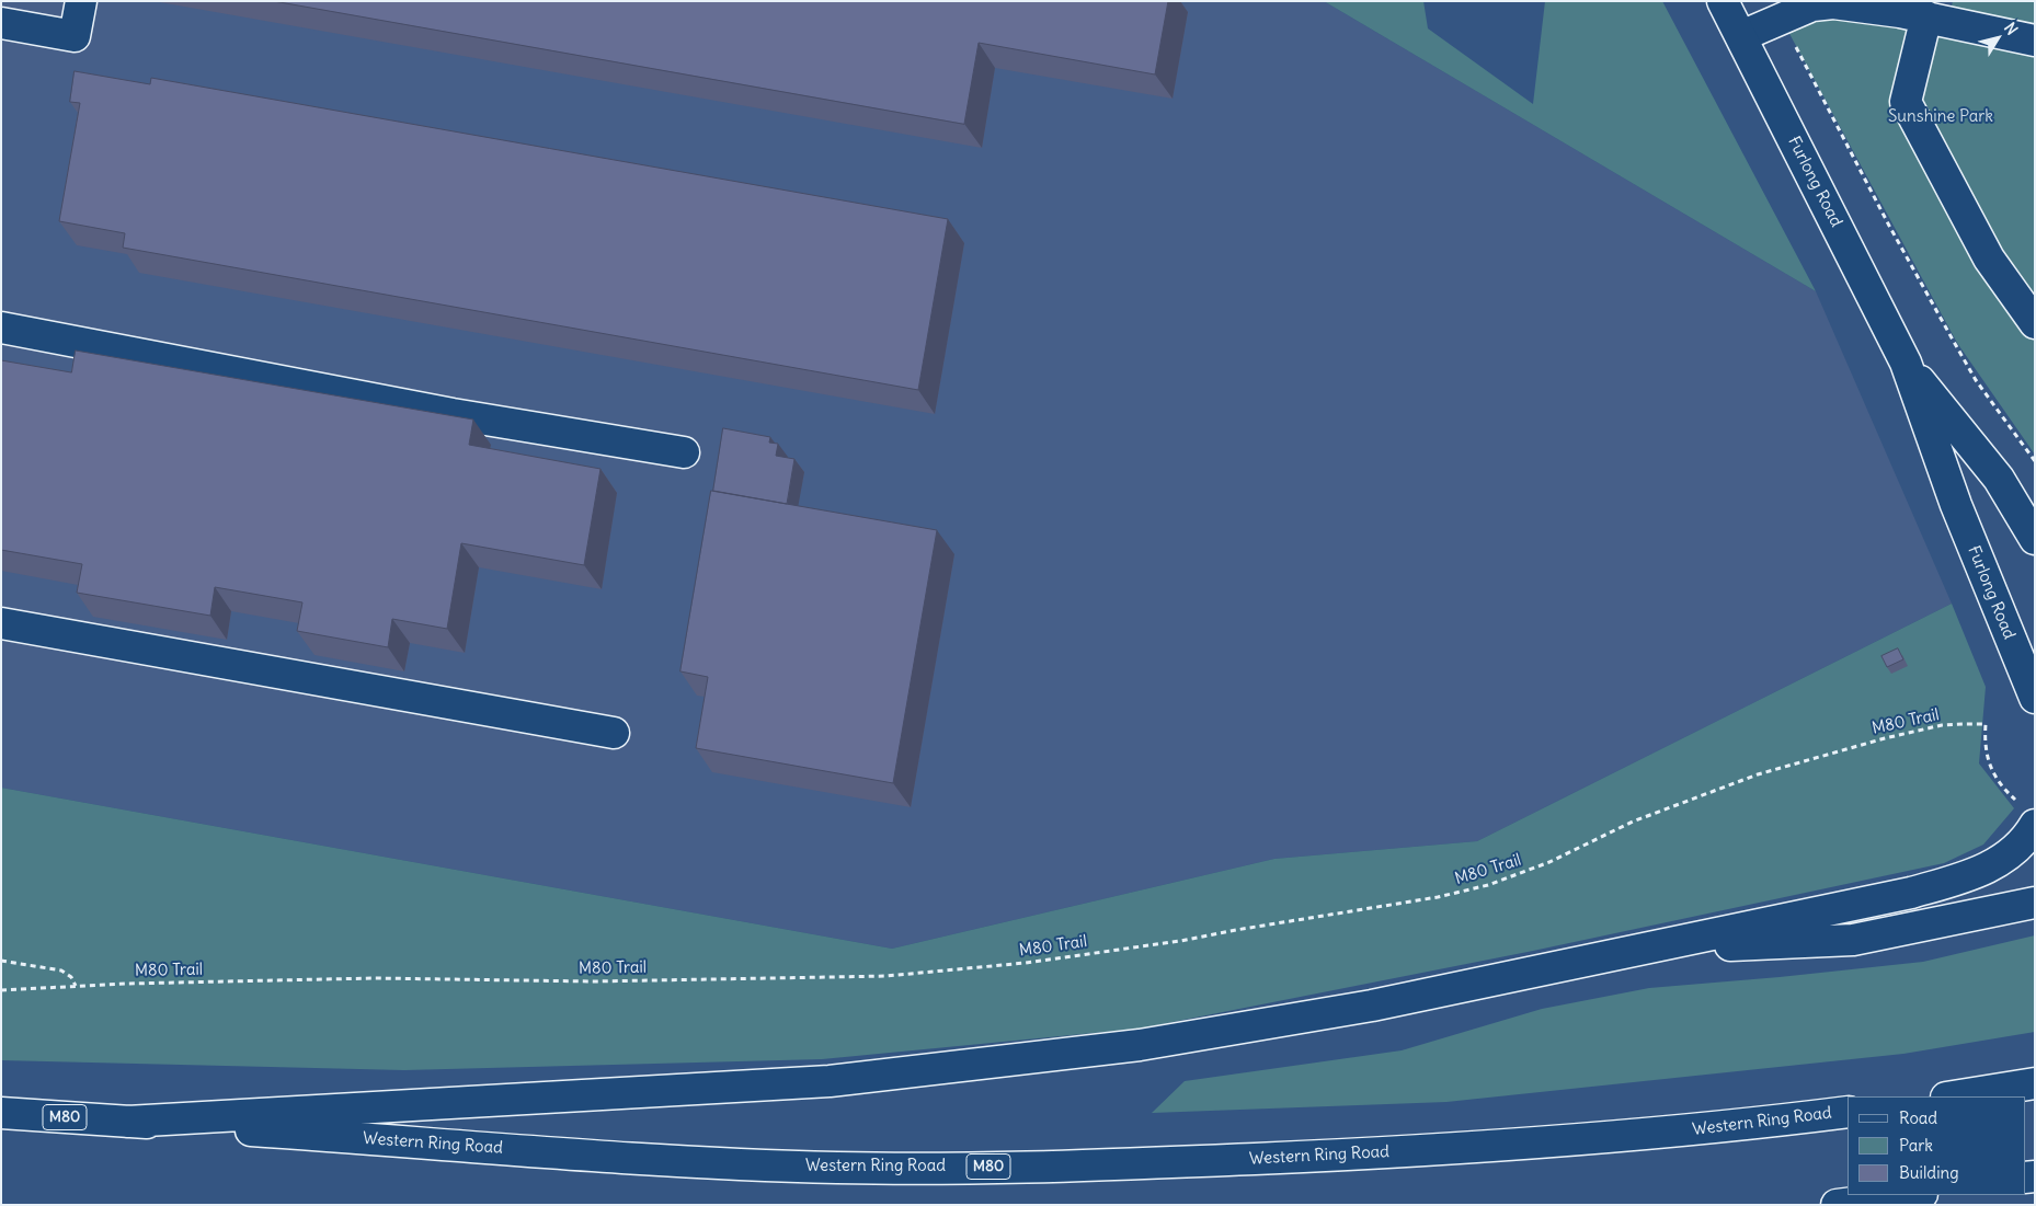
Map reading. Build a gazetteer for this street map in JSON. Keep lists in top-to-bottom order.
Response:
{
  "streets": {
    "main road": ["Furlong Road", "M80", "Western Ring Road"],
    "path": ["M80 Trail"]
  },
  "parks": ["Sunshine Park"],
  "legend": ["Road", "Park", "Building"],
  "north": "top right"
}
